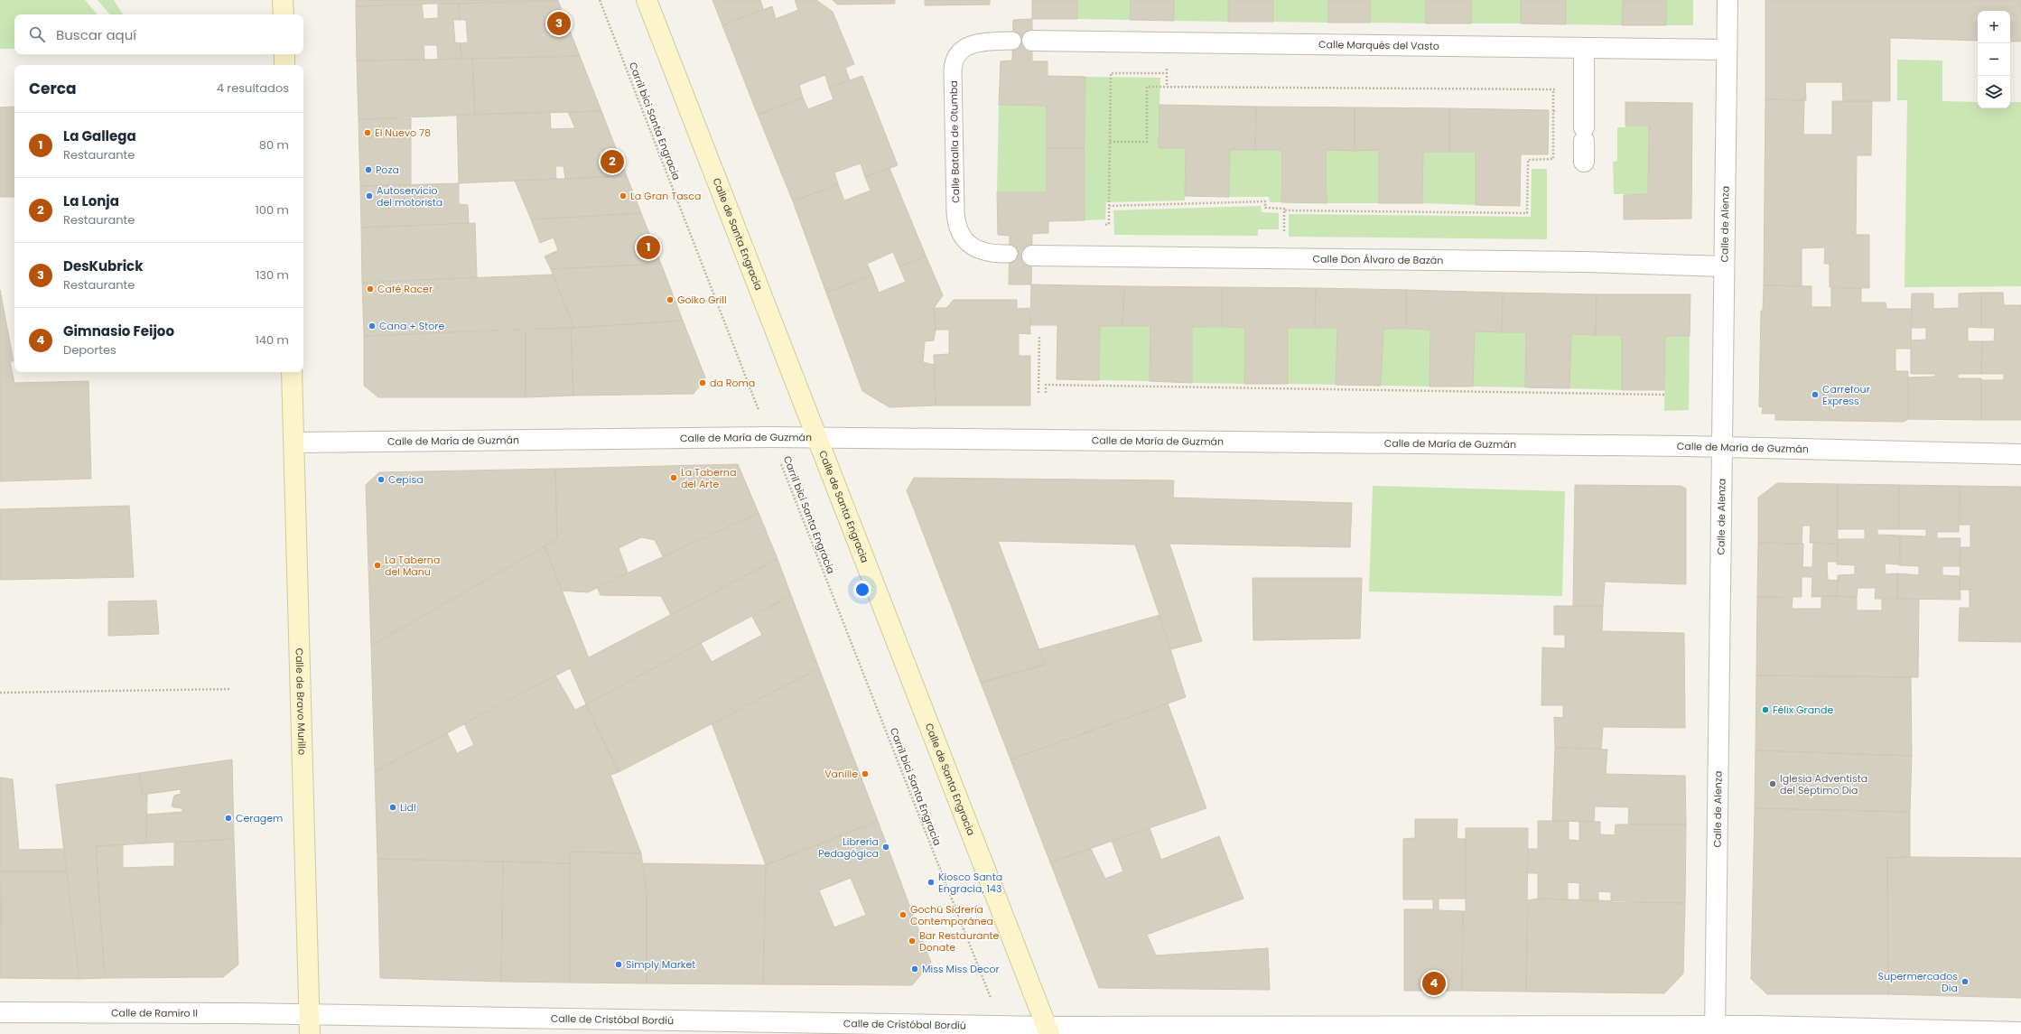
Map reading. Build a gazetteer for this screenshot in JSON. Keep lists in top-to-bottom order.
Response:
{
  "streets": {
    "main road": ["Calle de Santa Engracia", "Calle de Bravo Murillo"],
    "street": [
      "Calle Marqués del Vasto",
      "Calle de Alenza",
      "Calle Don Álvaro de Bazán",
      "Calle de María de Guzmán",
      "Calle de Ramiro II",
      "Calle de Cristóbal Bordiú"
    ],
    "lane": ["Calle Batalla de Otumba"],
    "path": ["Carril bici Santa Engracia"]
  },
  "crossings": [
    ["Calle Marqués del Vasto", "Calle Batalla de Otumba"],
    ["Calle Marqués del Vasto", "Calle de Alenza"],
    ["Carril bici Santa Engracia", "Calle de María de Guzmán"],
    ["Carril bici Santa Engracia", "Calle de Cristóbal Bordiú"],
    ["Calle de Alenza", "Calle Don Álvaro de Bazán"],
    ["Calle de Alenza", "Calle de María de Guzmán"],
    ["Calle de Alenza", "Calle de Cristóbal Bordiú"],
    ["Calle de Santa Engracia", "Calle de María de Guzmán"],
    ["Calle de Santa Engracia", "Calle de Cristóbal Bordiú"],
    ["Calle de María de Guzmán", "Calle de Bravo Murillo"],
    ["Calle de Bravo Murillo", "Calle de Ramiro II"],
    ["Calle de Bravo Murillo", "Calle de Cristóbal Bordiú"],
    ["Calle de Ramiro II", "Calle de Cristóbal Bordiú"]
  ],
  "places": [
    "El Nuevo 78",
    "Poza",
    "Autoservicio del motorista",
    "La Gran Tasca",
    "Café Racer",
    "Goiko Grill",
    "Cana + Store",
    "da Roma",
    "Carrefour Express",
    "La Taberna del Arte",
    "Cepisa",
    "La Taberna del Manu",
    "Félix Grande",
    "Vanille",
    "Iglesia Adventista del Séptimo Día",
    "Lidl",
    "Ceragem",
    "Librería Pedagógica",
    "Kiosco Santa Engracia, 143",
    "Gochü Sidrería Contemporánea",
    "Bar Restaurante Donate",
    "Simply Market",
    "Miss Miss Decor",
    "Supermercados Dia"
  ],
  "page": {
    "pins": [
      "3",
      "2",
      "1",
      "4"
    ],
    "map_buttons": ["+", "−"],
    "search": "Buscar aquí",
    "heading": ["Cerca", "4 resultados"],
    "list": [
      {
        "mark": "1",
        "name": "La Gallega",
        "note": "Restaurante",
        "value": "80 m"
      },
      {
        "mark": "2",
        "name": "La Lonja",
        "note": "Restaurante",
        "value": "100 m"
      },
      {
        "mark": "3",
        "name": "DesKubrick",
        "note": "Restaurante",
        "value": "130 m"
      },
      {
        "mark": "4",
        "name": "Gimnasio Feijoo",
        "note": "Deportes",
        "value": "140 m"
      }
    ]
  }
}
